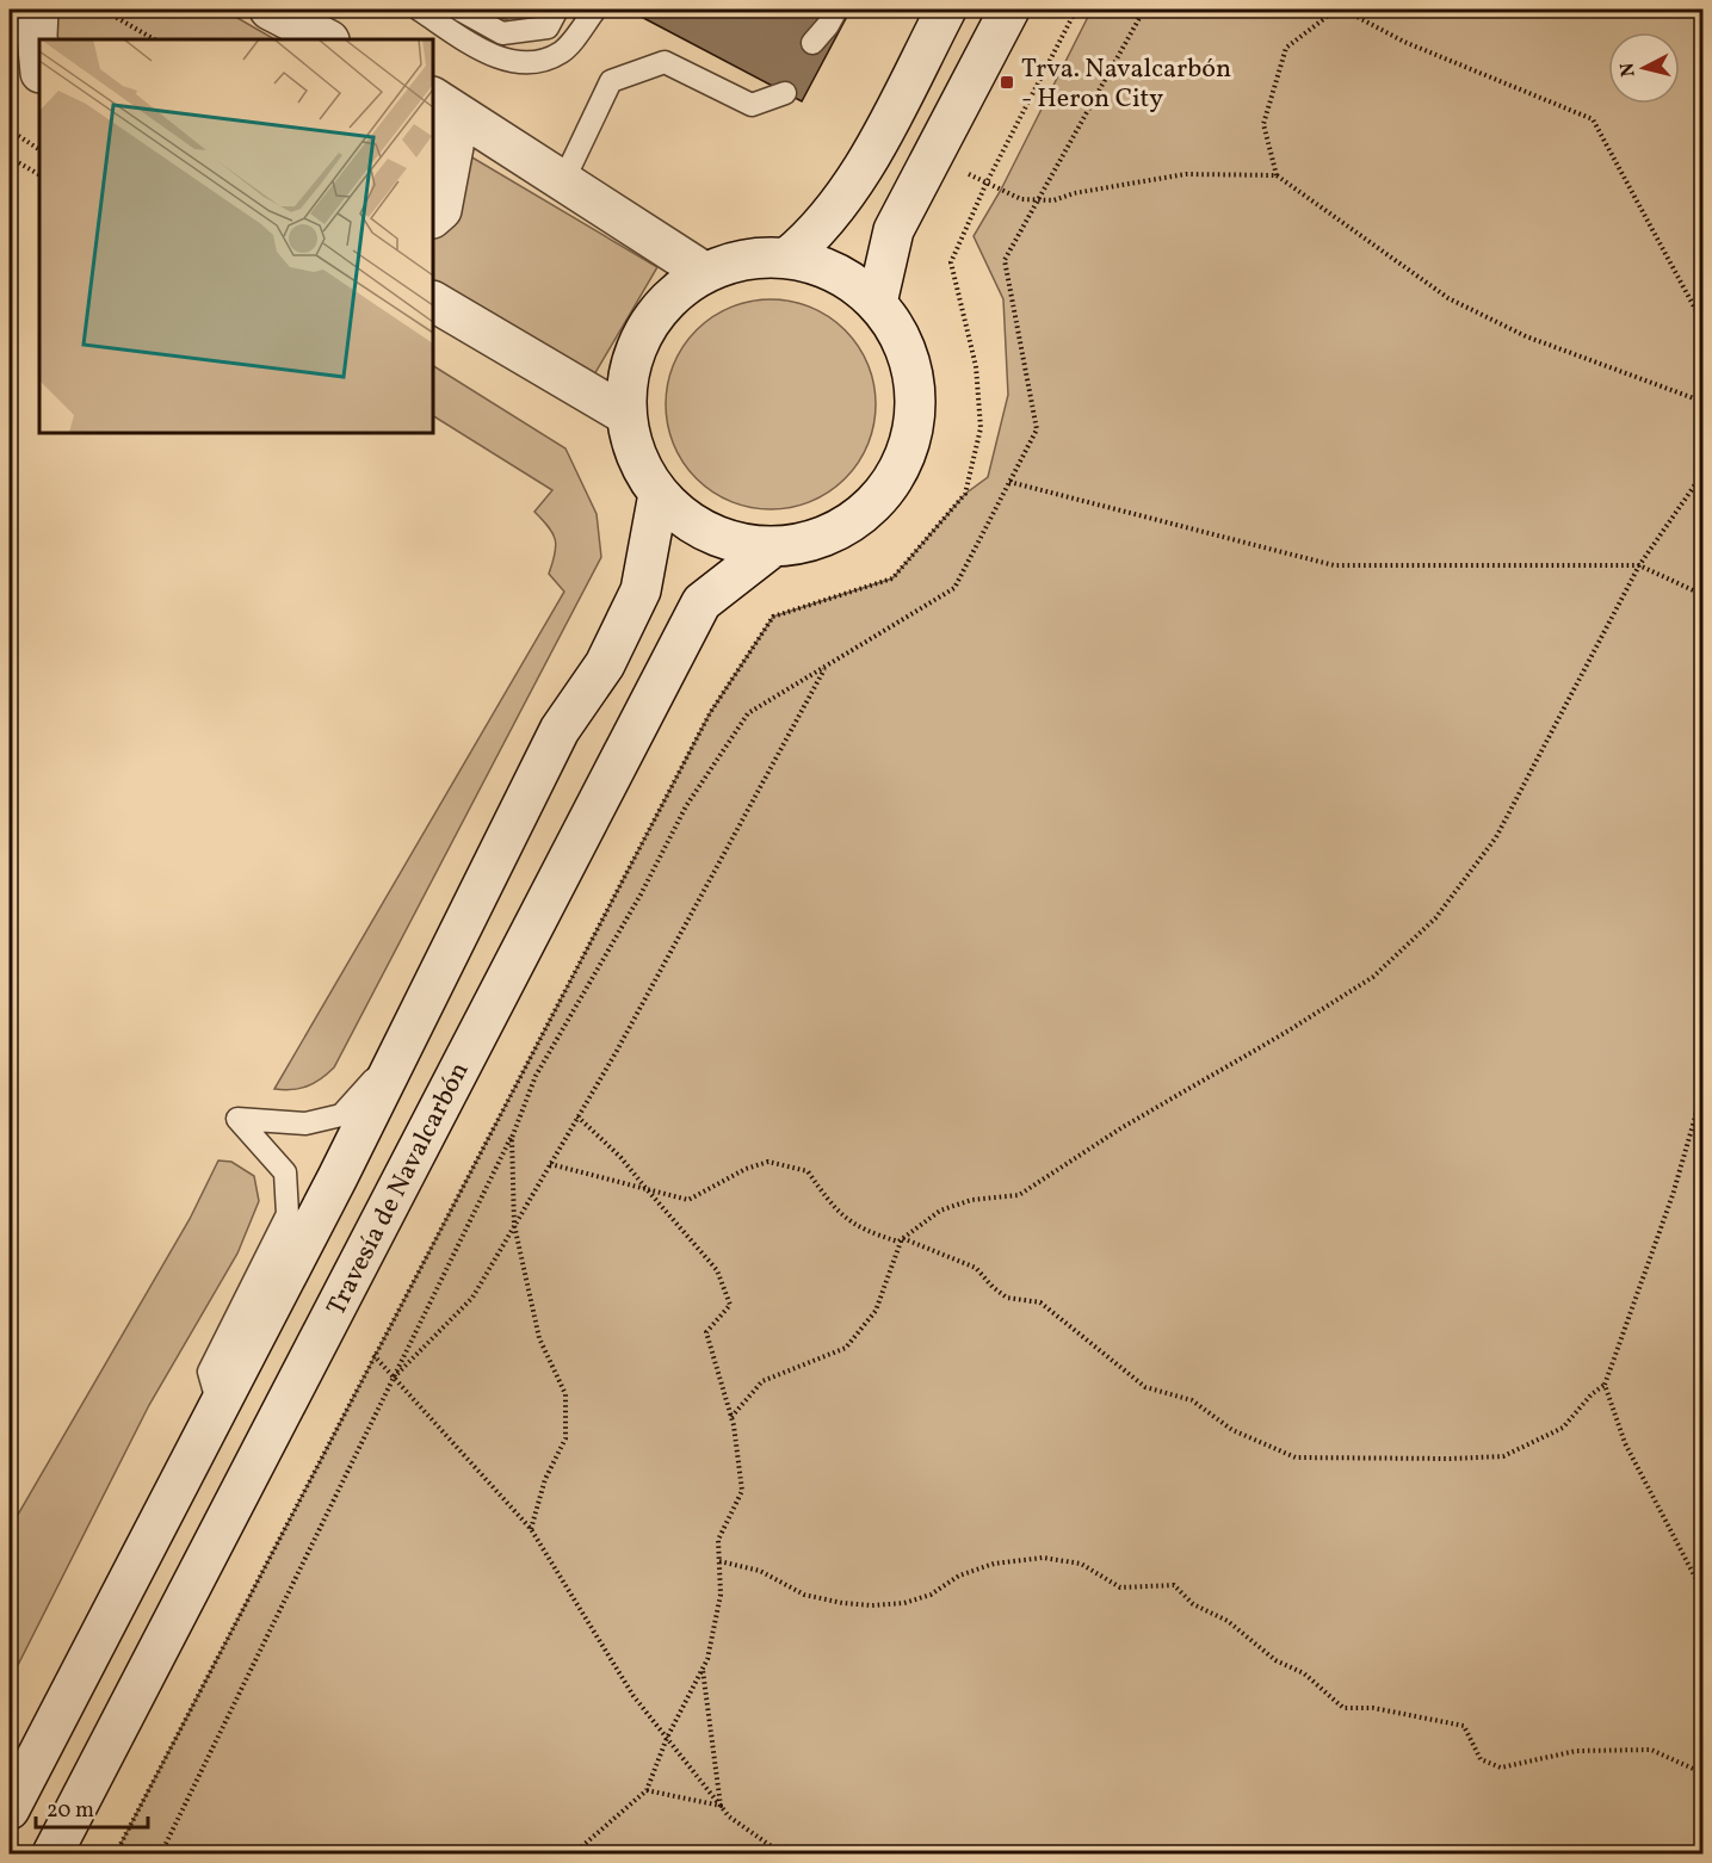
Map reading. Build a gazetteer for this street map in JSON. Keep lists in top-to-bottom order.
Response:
{
  "streets": {
    "street": ["Travesía de Navalcarbón"]
  },
  "places": {
    "transit": ["Trva. Navalcarbón - Heron City"]
  },
  "scale_bar": "20 m",
  "north": "left"
}
